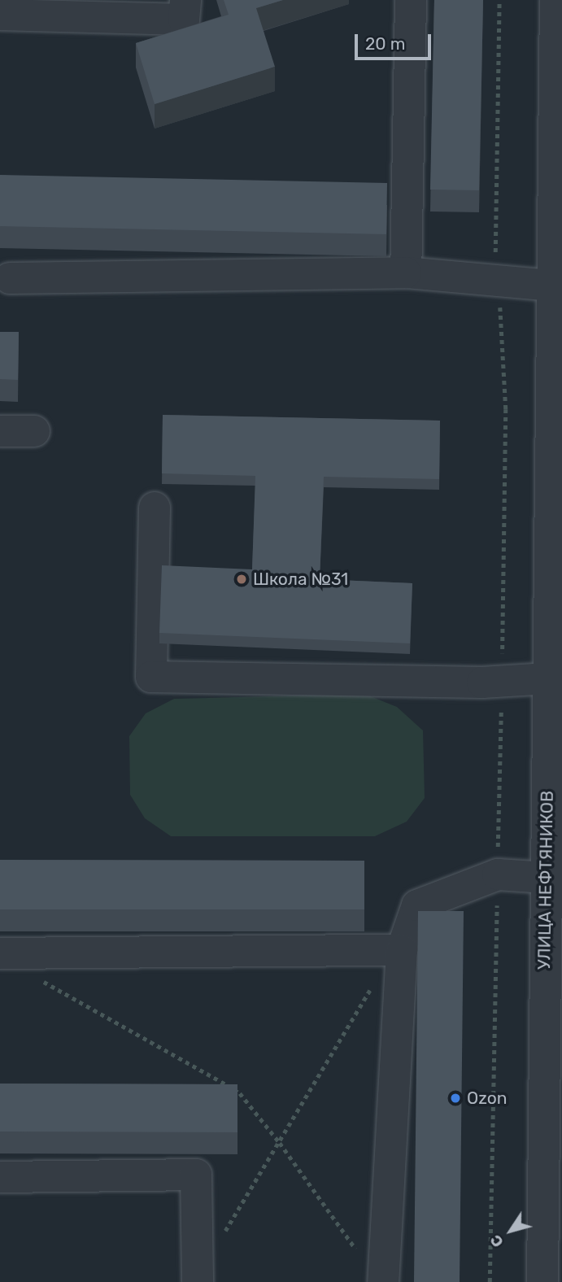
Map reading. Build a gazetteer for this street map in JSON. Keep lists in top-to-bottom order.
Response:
{
  "streets": {
    "street": ["УЛИЦА НЕФТЯНИКОВ"]
  },
  "places": ["Школа №31", "Ozon"],
  "scale_bar": "20 m",
  "north": "bottom left"
}
